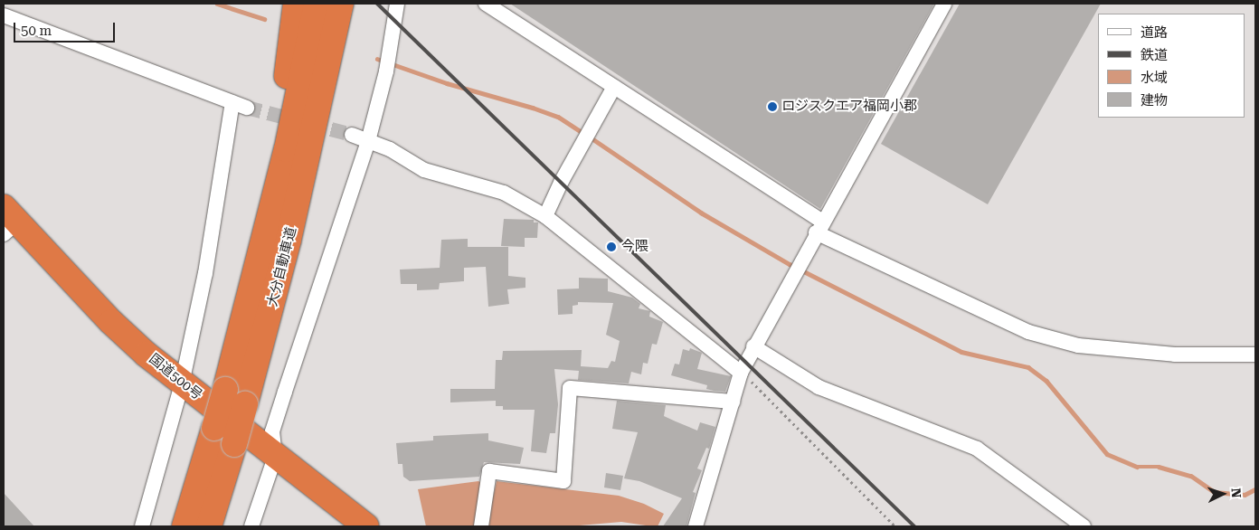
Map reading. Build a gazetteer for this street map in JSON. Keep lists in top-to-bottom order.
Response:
{
  "streets": {
    "highway": ["大分自動車道", "国道500号"]
  },
  "places": ["ロジスクエア福岡小郡", "今隈"],
  "legend": [
    "道路",
    "鉄道",
    "水域",
    "建物"
  ],
  "scale_bar": "50 m",
  "north": "right"
}
